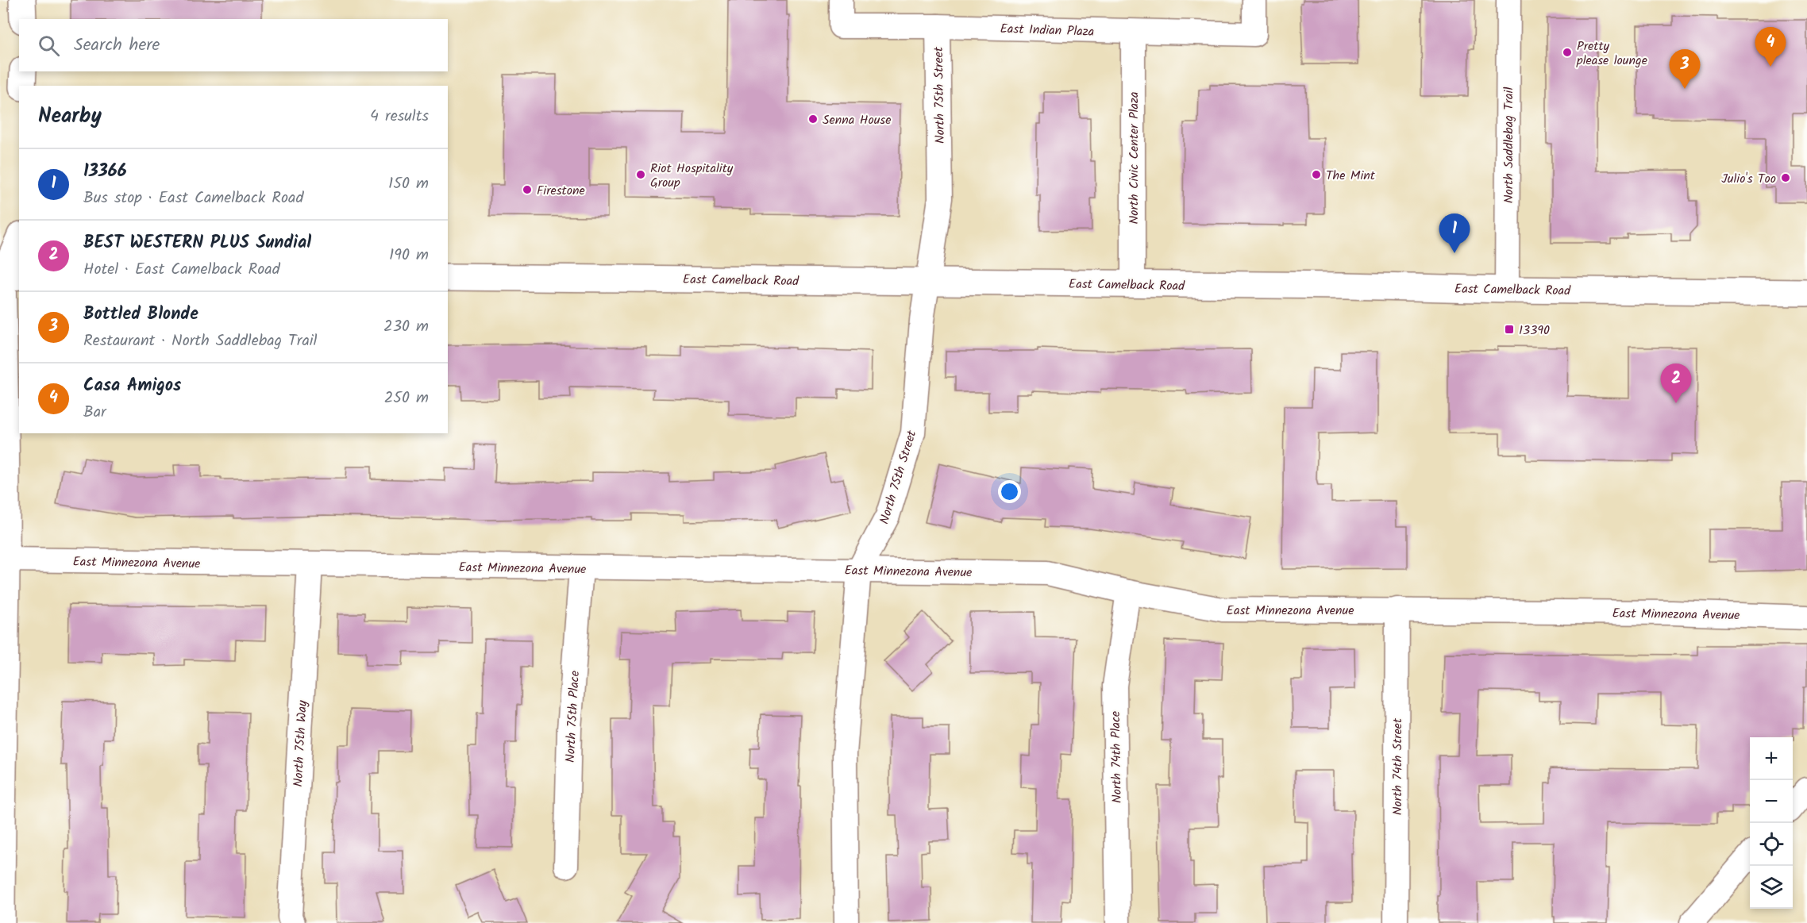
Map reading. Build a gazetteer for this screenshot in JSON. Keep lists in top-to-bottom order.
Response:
{
  "streets": {
    "main road": ["East Camelback Road"],
    "street": [
      "East Indian Plaza",
      "North 75th Street",
      "North Saddlebag Trail",
      "North Civic Center Plaza",
      "East Minnezona Avenue",
      "North 75th Place",
      "North 75th Way",
      "North 74th Place",
      "North 74th Street"
    ]
  },
  "crossings": [
    ["East Indian Plaza", "North 75th Street"],
    ["East Indian Plaza", "North Civic Center Plaza"],
    ["North 75th Street", "East Camelback Road"],
    ["North 75th Street", "East Minnezona Avenue"],
    ["North Saddlebag Trail", "East Camelback Road"],
    ["North Civic Center Plaza", "East Camelback Road"],
    ["East Minnezona Avenue", "North 75th Place"],
    ["East Minnezona Avenue", "North 75th Way"],
    ["East Minnezona Avenue", "North 74th Place"],
    ["East Minnezona Avenue", "North 74th Street"]
  ],
  "places": {
    "other": [
      "Pretty please lounge",
      "Senna House",
      "Riot Hospitality Group",
      "The Mint",
      "Julio's Too",
      "Firestone"
    ],
    "transit": ["13390"]
  },
  "page": {
    "search": "Search here",
    "pins": [
      "4",
      "3",
      "1",
      "2"
    ],
    "heading": ["Nearby", "4 results"],
    "list": [
      {
        "mark": "1",
        "name": "13366",
        "note": "Bus stop · East Camelback Road",
        "value": "150 m"
      },
      {
        "mark": "2",
        "name": "BEST WESTERN PLUS Sundial",
        "note": "Hotel · East Camelback Road",
        "value": "190 m"
      },
      {
        "mark": "3",
        "name": "Bottled Blonde",
        "note": "Restaurant · North Saddlebag Trail",
        "value": "230 m"
      },
      {
        "mark": "4",
        "name": "Casa Amigos",
        "note": "Bar",
        "value": "250 m"
      }
    ],
    "map_buttons": ["+", "−"]
  }
}
